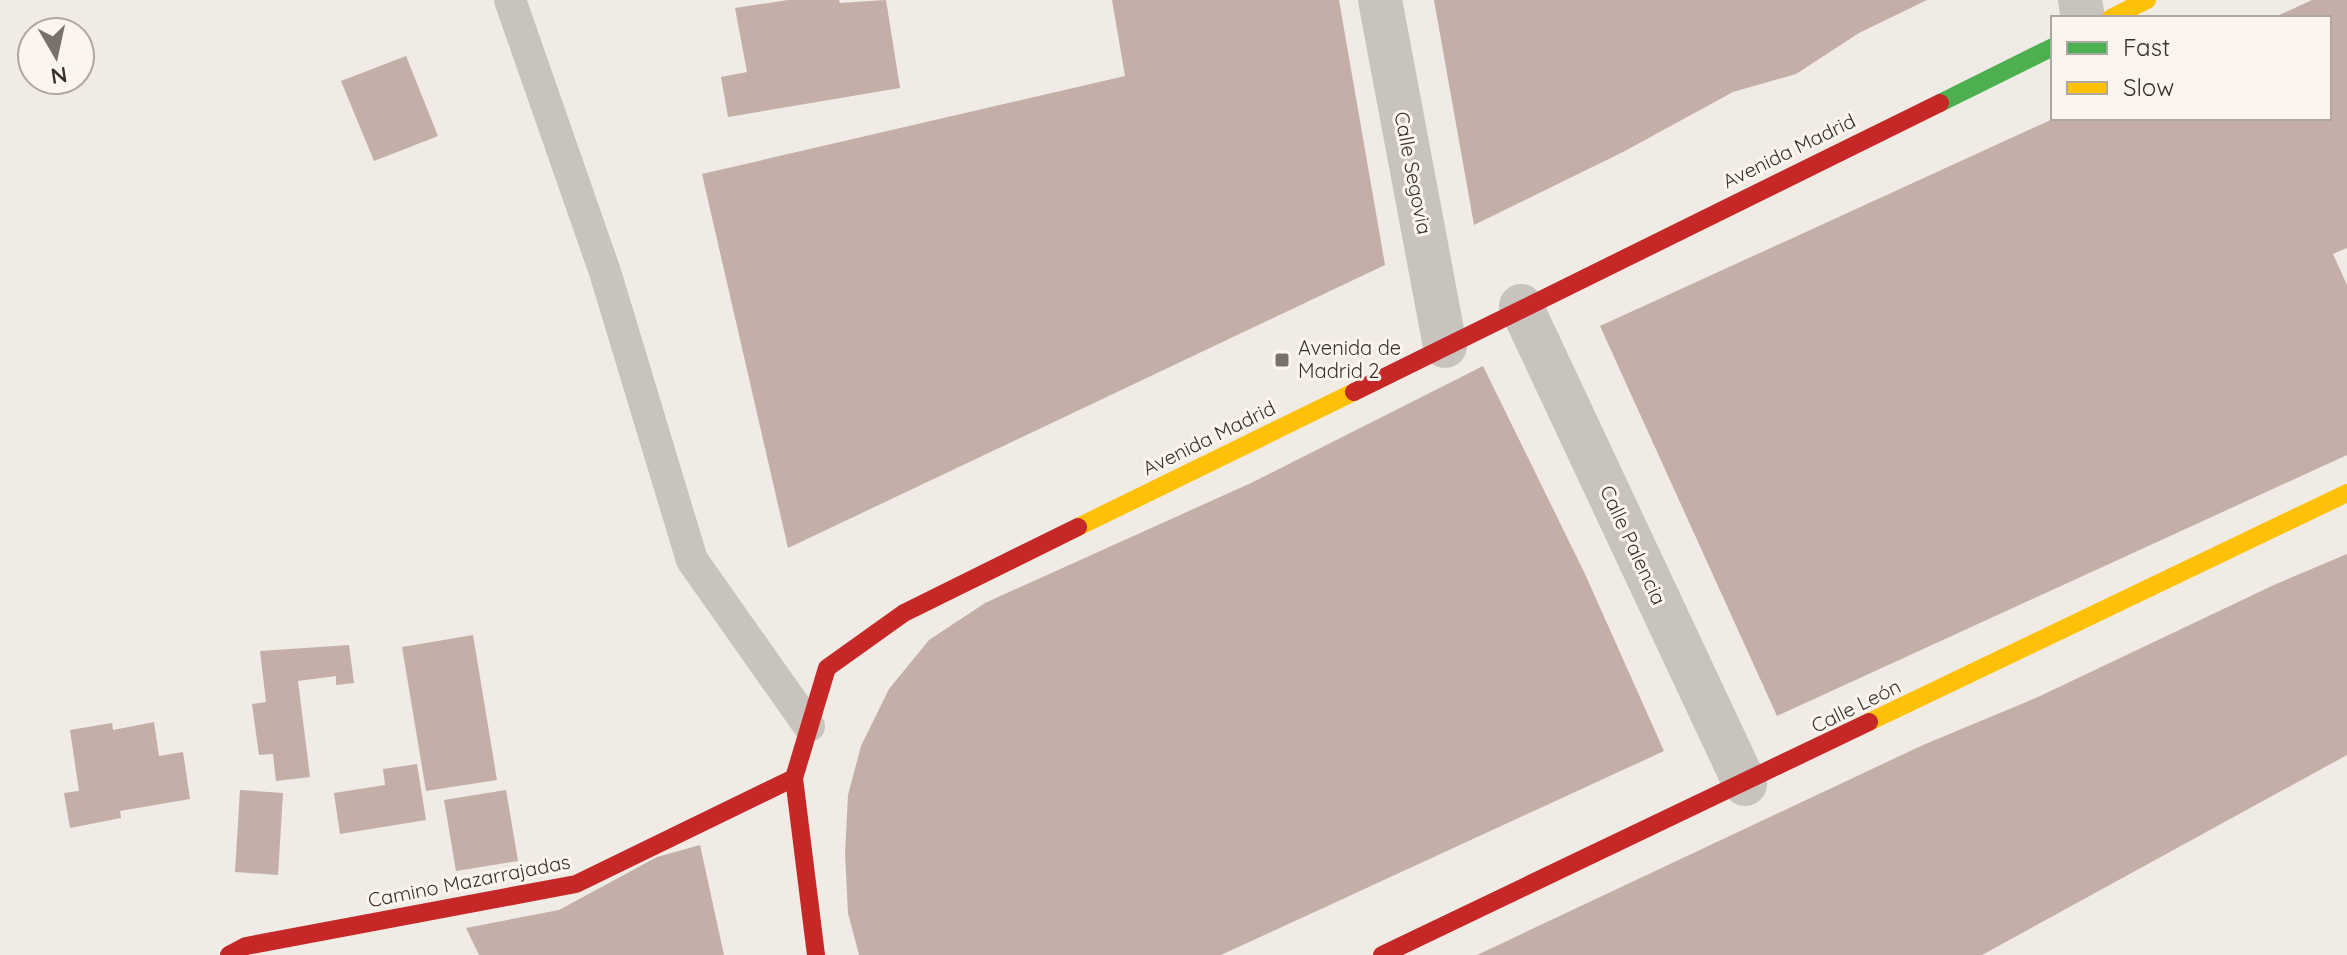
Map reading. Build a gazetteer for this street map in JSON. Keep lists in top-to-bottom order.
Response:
{
  "streets": {
    "street": [
      "Avenida Madrid",
      "Calle Segovia",
      "Calle Palencia",
      "Calle León",
      "Camino Mazarrajadas"
    ]
  },
  "crossings": [
    ["Avenida Madrid", "Calle Segovia"],
    ["Avenida Madrid", "Calle Palencia"],
    ["Avenida Madrid", "Camino Mazarrajadas"],
    ["Calle Palencia", "Calle León"]
  ],
  "places": {
    "transit": ["Avenida de Madrid 2"]
  },
  "legend": ["Fast", "Slow"],
  "north": "bottom"
}
